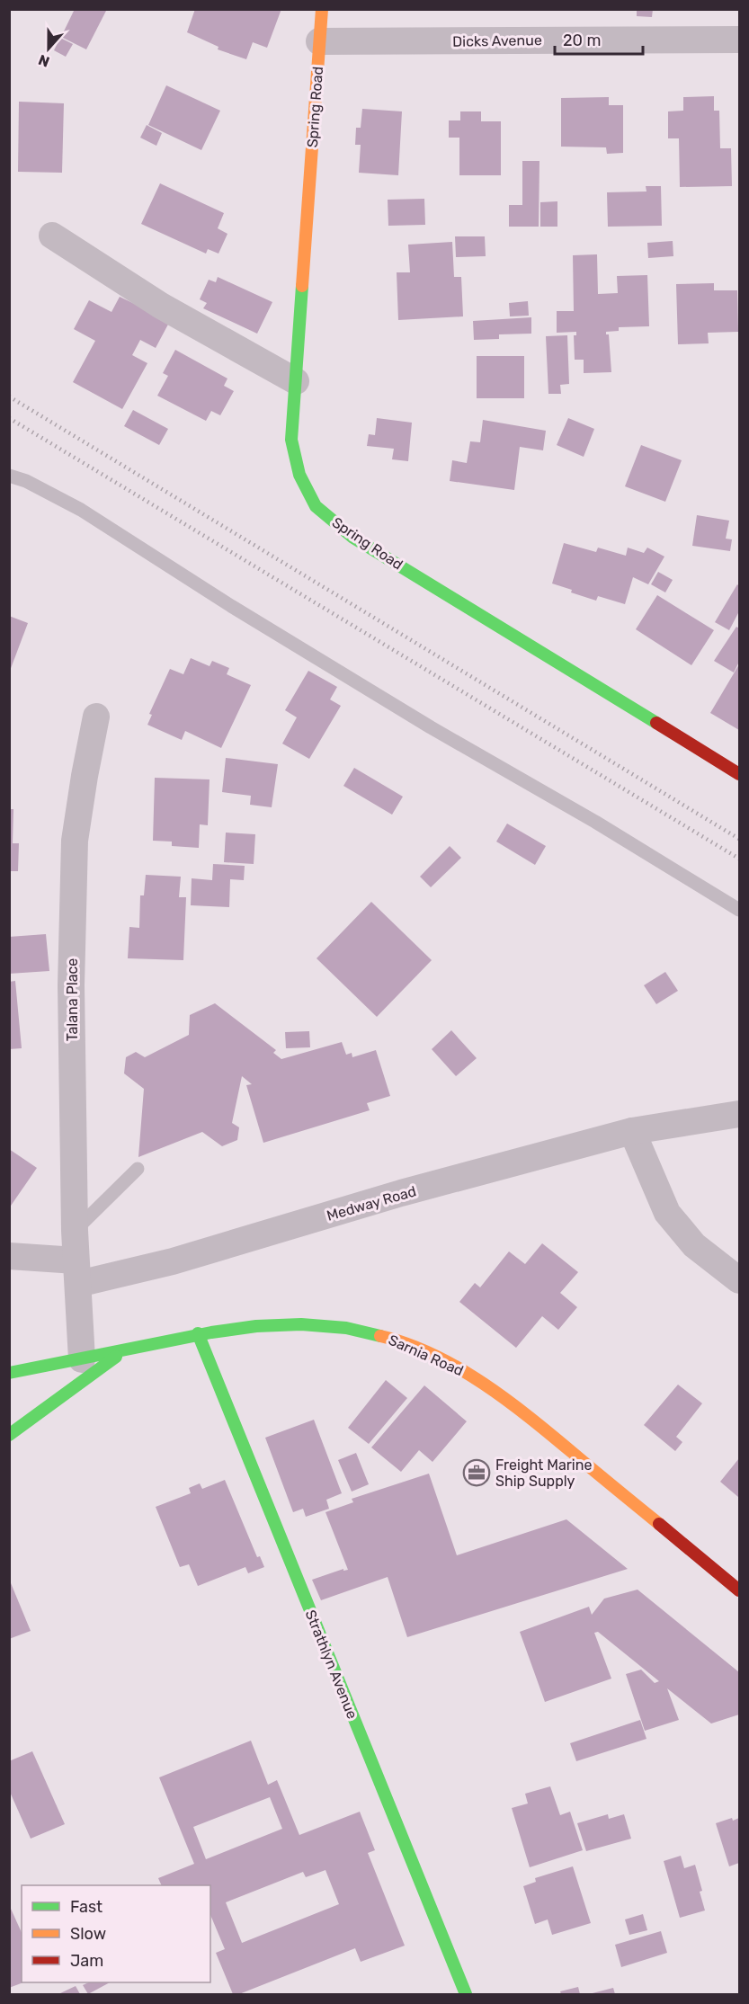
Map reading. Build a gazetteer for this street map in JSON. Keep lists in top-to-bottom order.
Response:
{
  "streets": {
    "street": [
      "Dicks Avenue",
      "Spring Road",
      "Talana Place",
      "Medway Road",
      "Sarnia Road",
      "Strathlyn Avenue"
    ]
  },
  "crossings": [
    ["Dicks Avenue", "Spring Road"],
    ["Talana Place", "Medway Road"],
    ["Sarnia Road", "Strathlyn Avenue"]
  ],
  "places": {
    "office": ["Freight Marine Ship Supply"]
  },
  "legend": ["Fast", "Slow", "Jam"],
  "scale_bar": "20 m",
  "north": "bottom"
}
